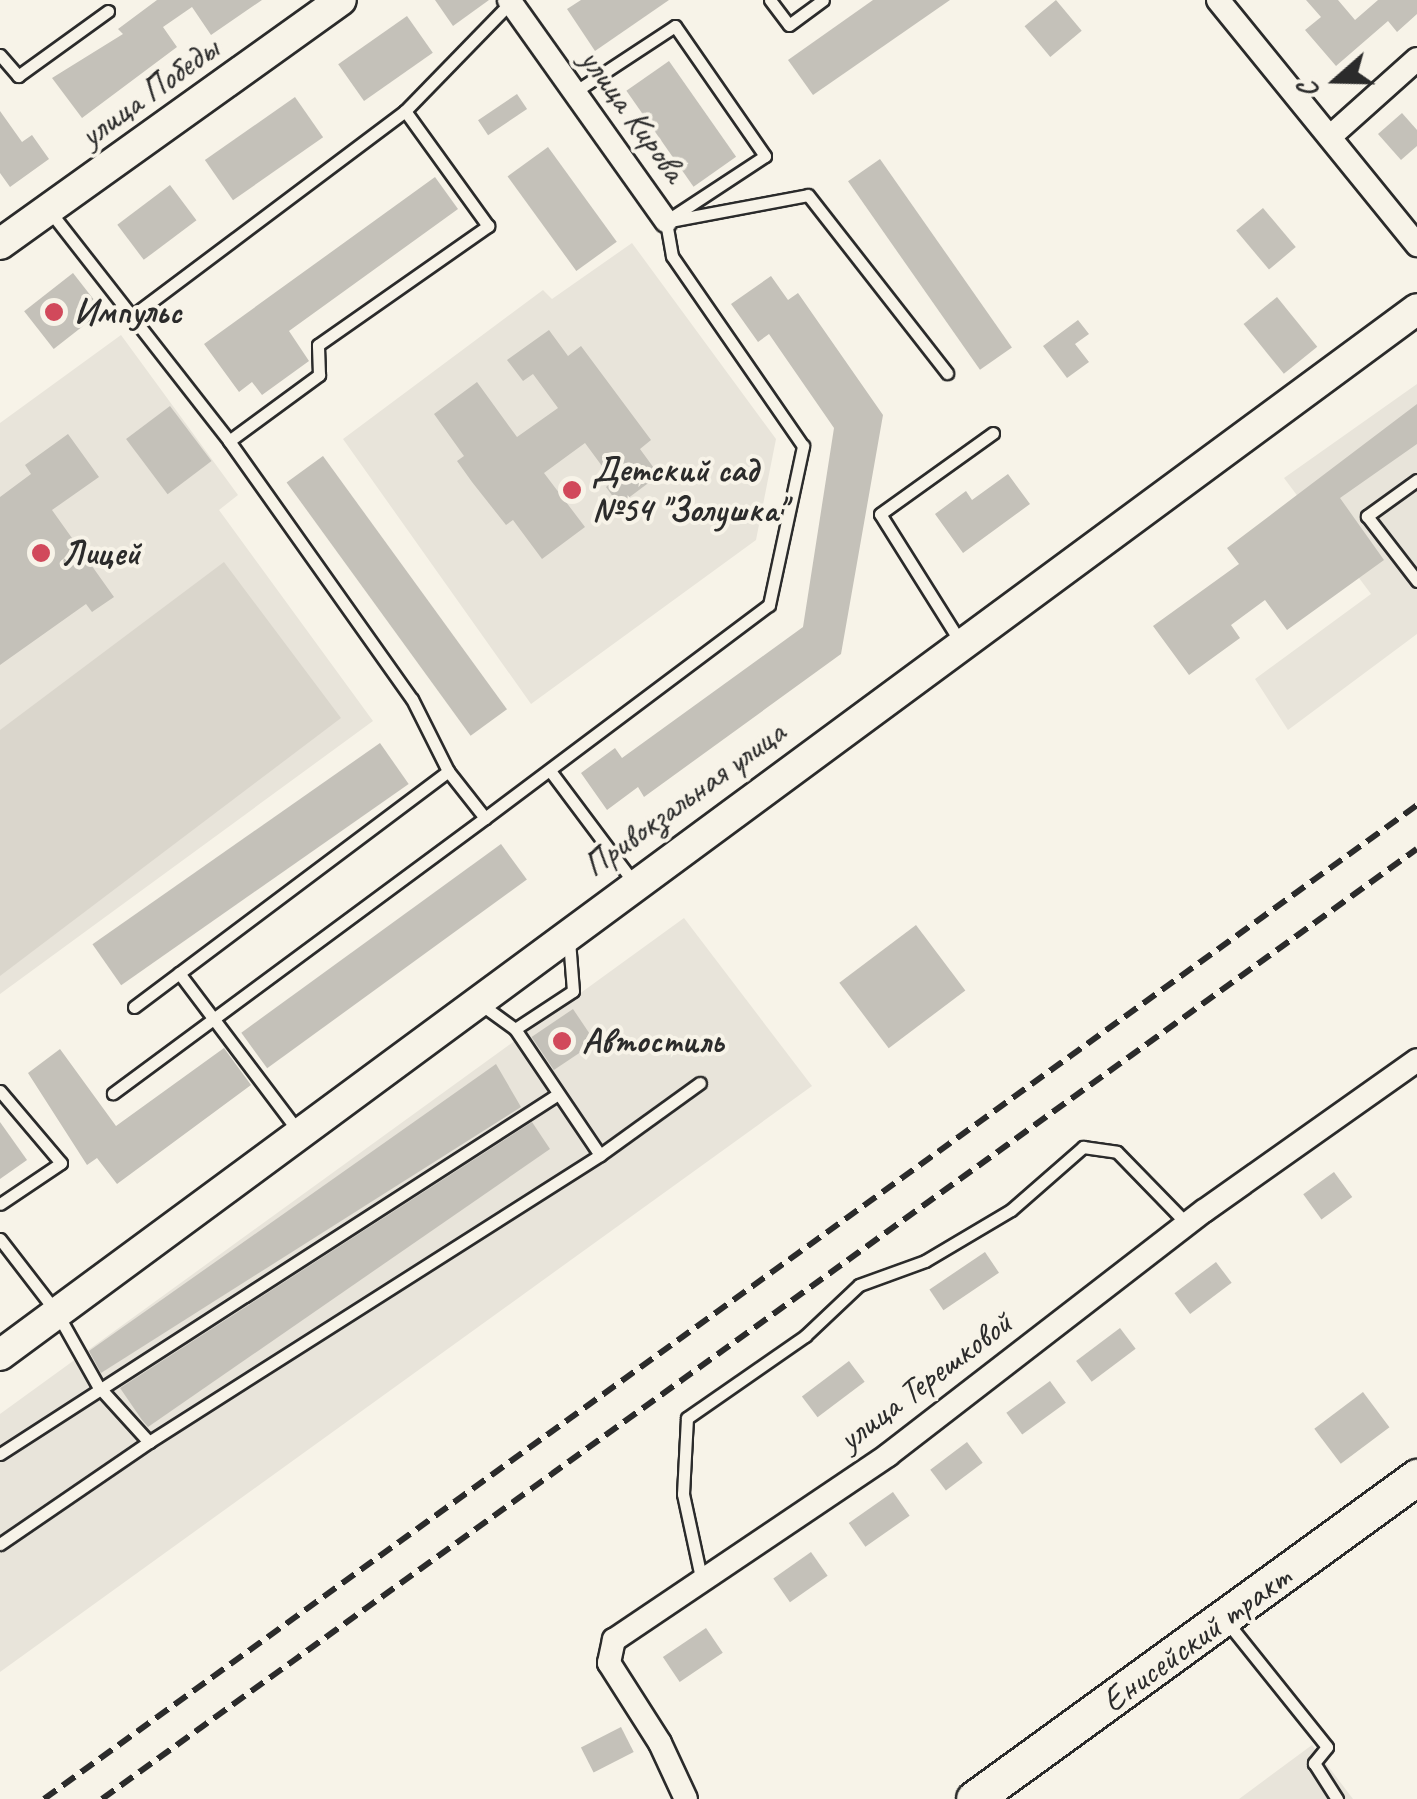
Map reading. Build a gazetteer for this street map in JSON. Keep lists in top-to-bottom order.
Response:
{
  "streets": {
    "main road": ["Енисейский тракт"],
    "street": [
      "улица Победы",
      "улица Кирова",
      "Привокзальная улица",
      "улица Терешковой"
    ]
  },
  "places": [
    "Импульс",
    "Детский сад №54 \"Золушка\"",
    "Лицей",
    "Автостиль"
  ],
  "north": "left"
}
